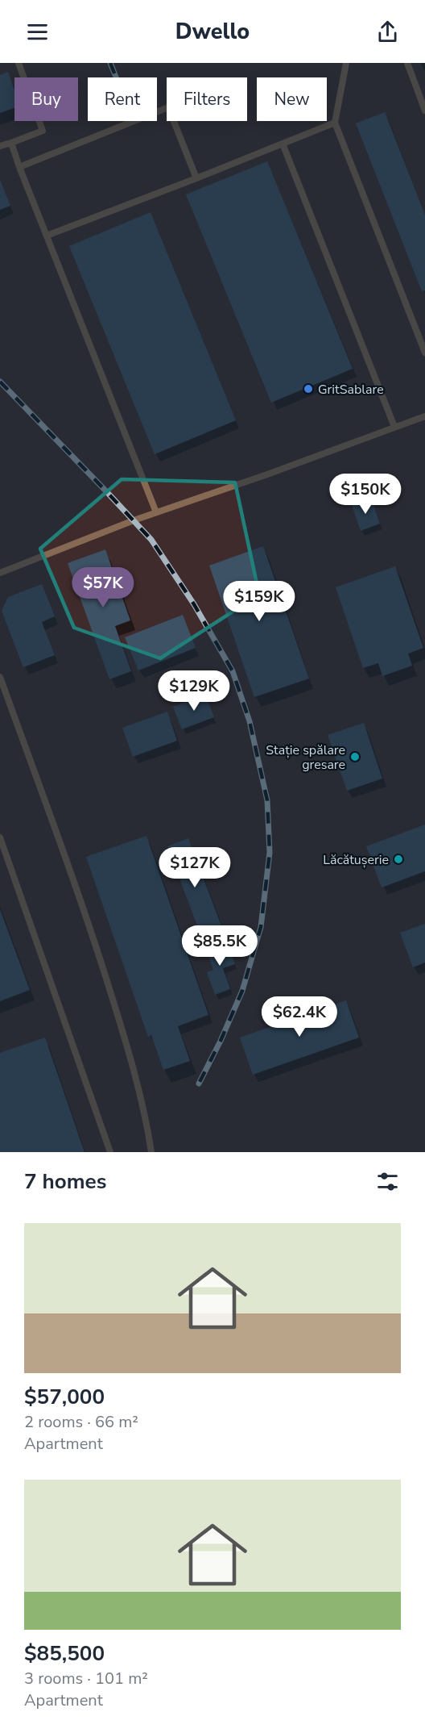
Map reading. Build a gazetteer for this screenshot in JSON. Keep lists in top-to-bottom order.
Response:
{
  "places": ["GritSablare", "Stație spălare gresare", "Lăcătușerie"],
  "page": {
    "header": "Dwello",
    "chip": [
      "Buy",
      "Rent",
      "Filters",
      "New"
    ],
    "price": [
      "$150K",
      "$57K",
      "$159K",
      "$129K",
      "$127K",
      "$85.5K",
      "$62.4K"
    ],
    "heading": "7 homes",
    "list": [
      {
        "name": "$57,000",
        "note": "2 rooms · 66 m² · Apartment"
      },
      {
        "name": "$85,500",
        "note": "3 rooms · 101 m² · Apartment"
      }
    ]
  }
}
